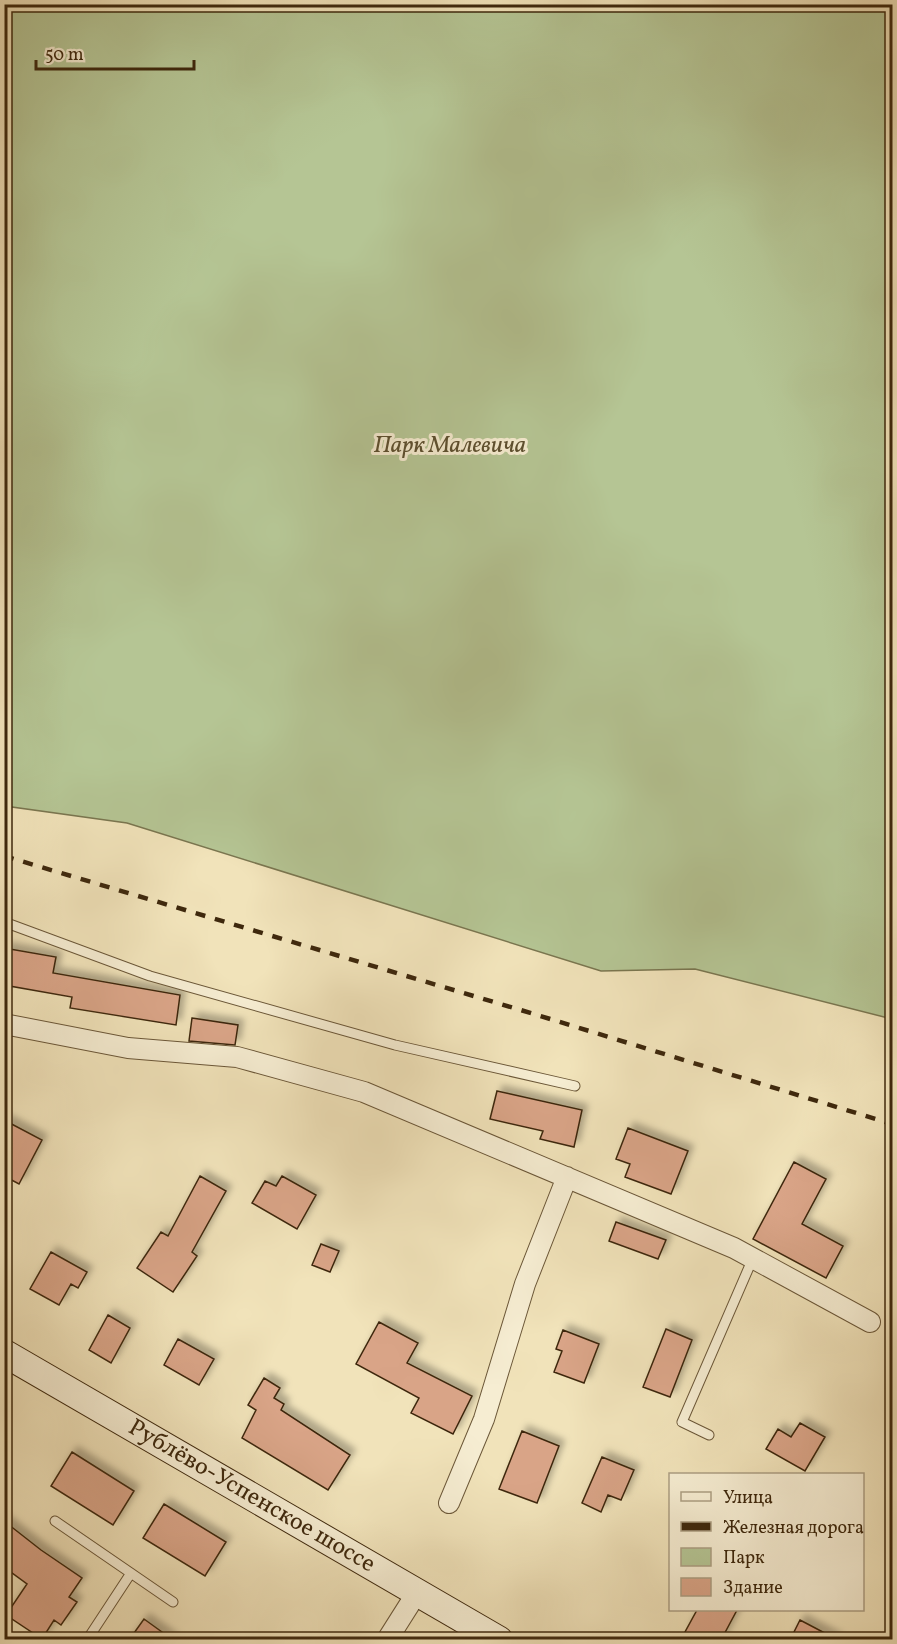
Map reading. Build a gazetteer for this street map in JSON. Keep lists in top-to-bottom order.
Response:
{
  "streets": {
    "main road": ["Рублёво-Успенское шоссе"]
  },
  "parks": ["Парк Малевича"],
  "legend": [
    "Улица",
    "Железная дорога",
    "Парк",
    "Здание"
  ],
  "scale_bar": "50 m"
}
